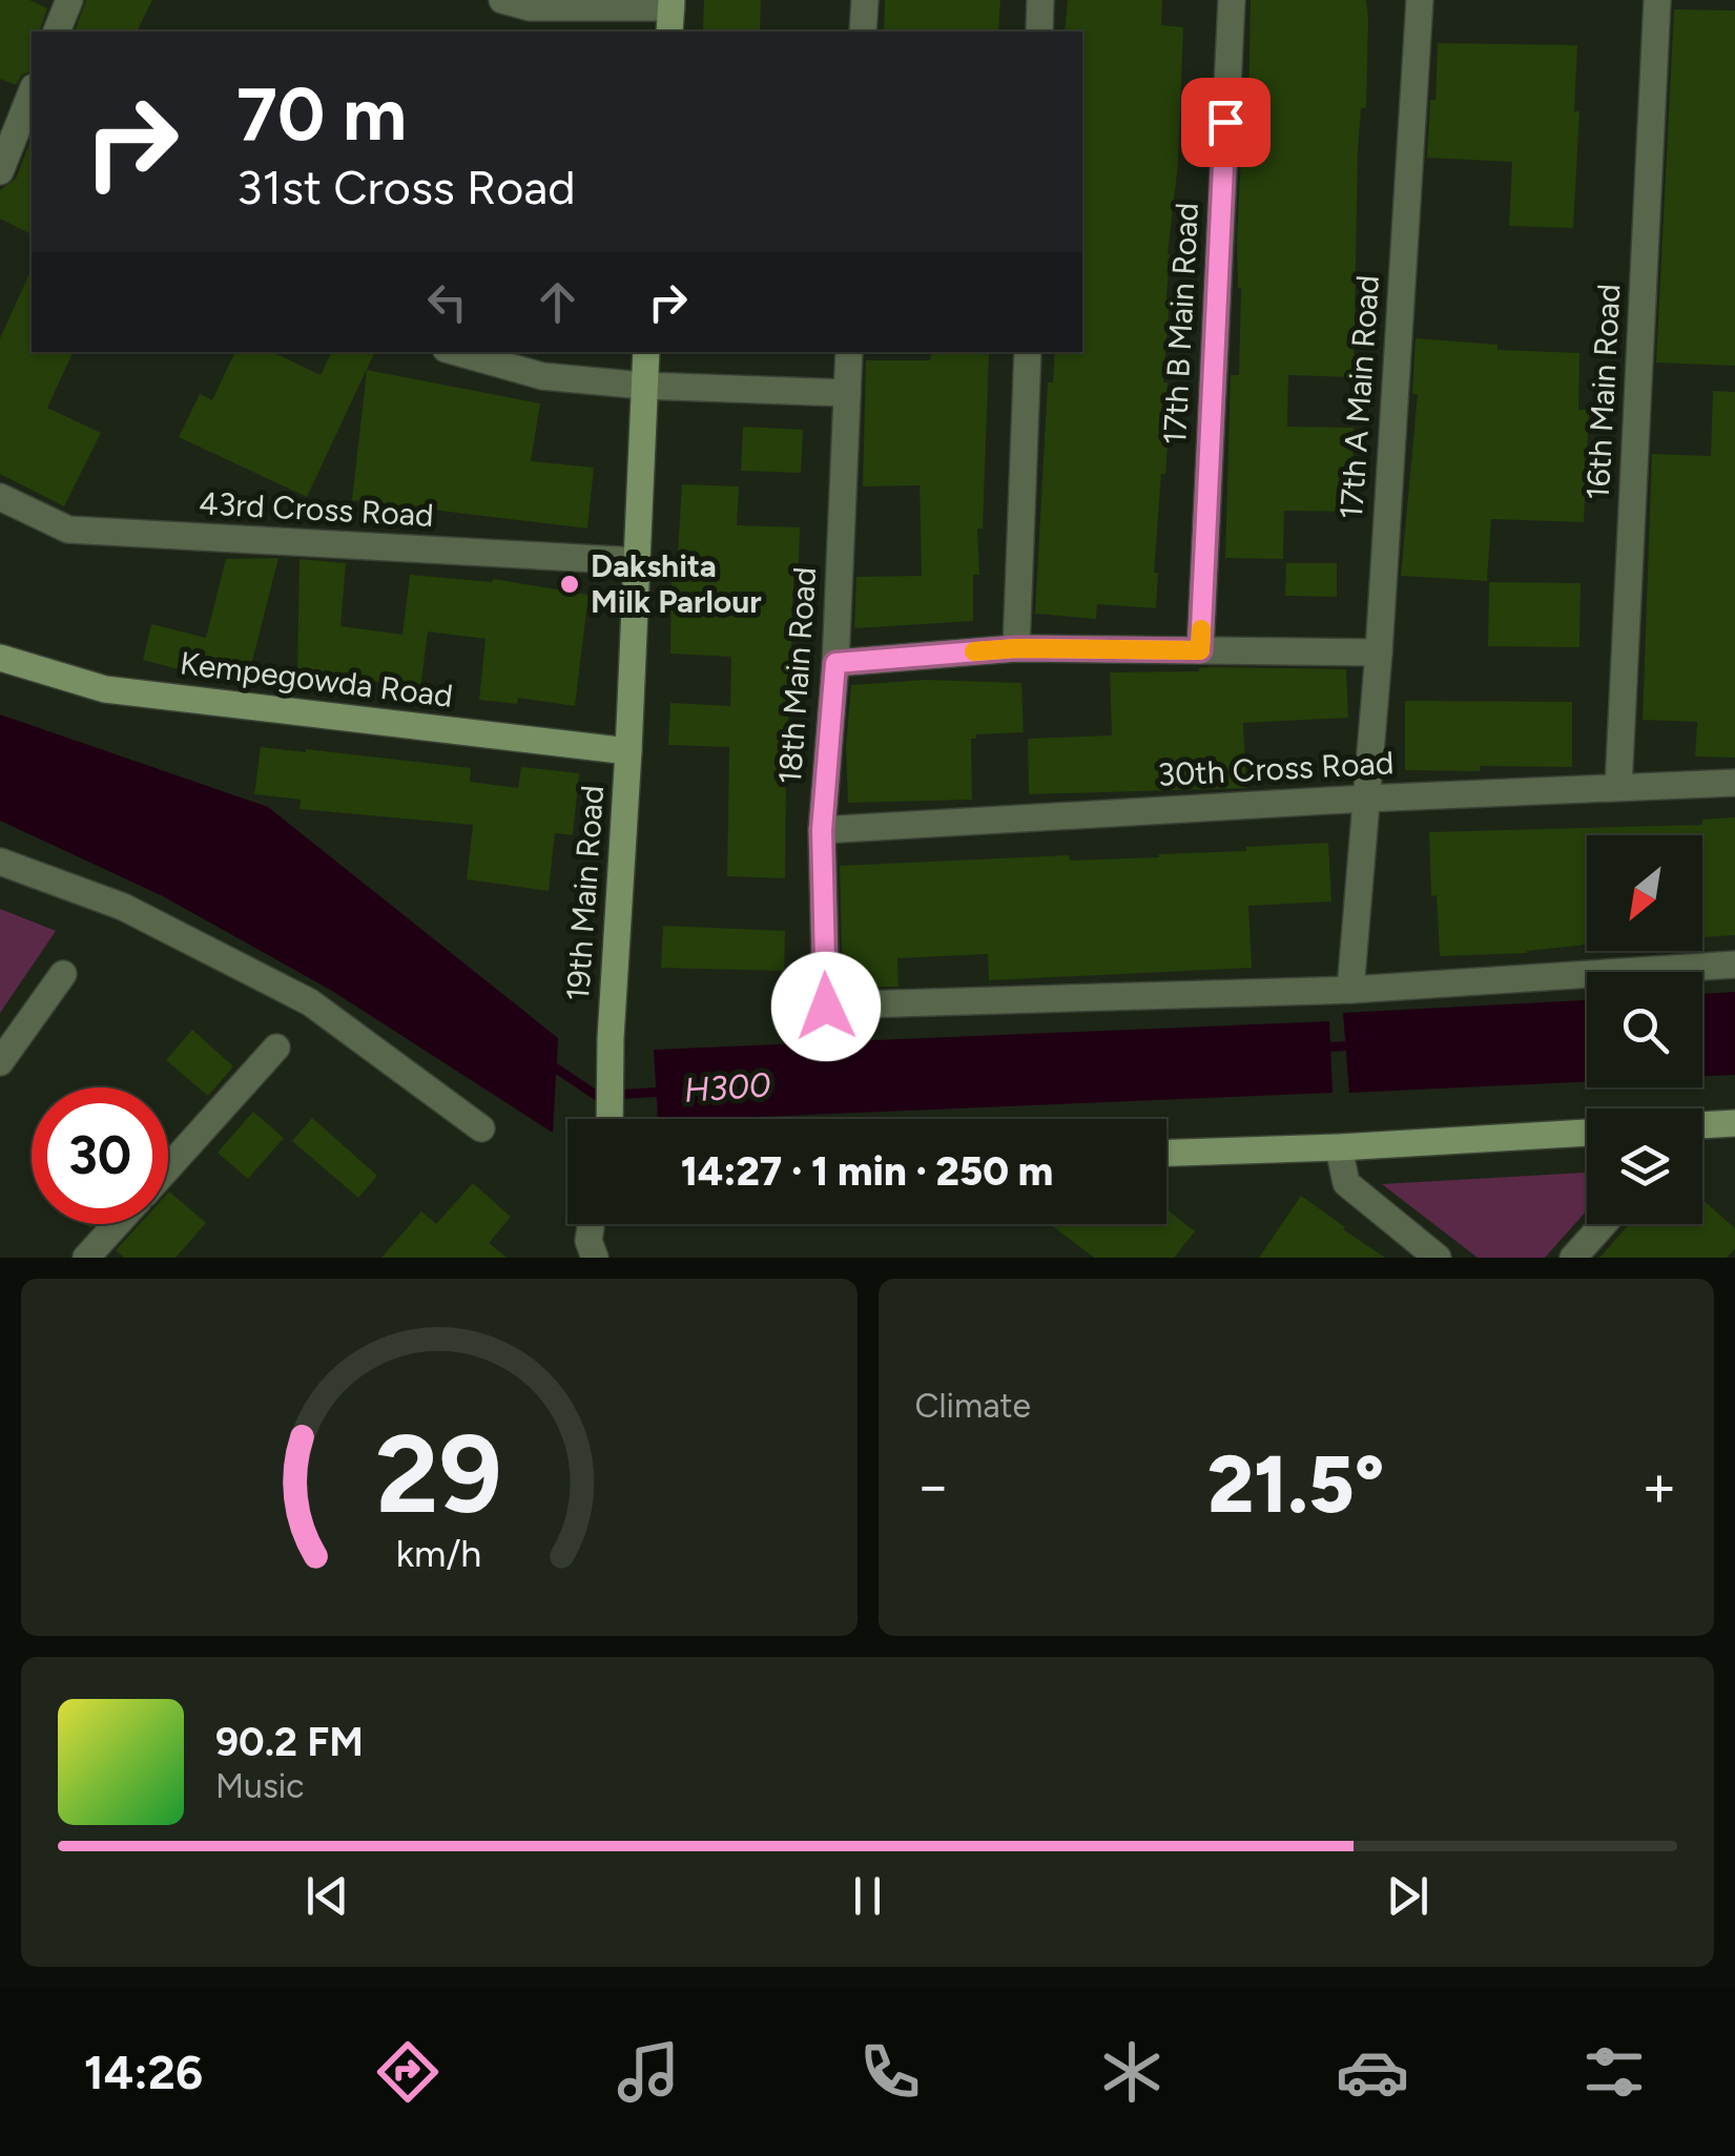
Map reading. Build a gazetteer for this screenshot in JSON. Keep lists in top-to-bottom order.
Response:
{
  "streets": {
    "street": [
      "17th B Main Road",
      "16th Main Road",
      "17th A Main Road",
      "43rd Cross Road",
      "18th Main Road",
      "Kempegowda Road",
      "30th Cross Road",
      "19th Main Road"
    ]
  },
  "crossings": [
    ["16th Main Road", "30th Cross Road"],
    ["17th A Main Road", "18th Main Road"],
    ["17th A Main Road", "30th Cross Road"],
    ["43rd Cross Road", "19th Main Road"],
    ["18th Main Road", "30th Cross Road"],
    ["Kempegowda Road", "19th Main Road"]
  ],
  "water": ["H300"],
  "places": ["Dakshita Milk Parlour"],
  "north": "bottom left",
  "page": {
    "turn": ["70 m", "31st Cross Road"],
    "limit": "30",
    "trip": "14:27 · 1 min · 250 m",
    "tile": "Climate",
    "heat": ["−", "21.5°", "+"],
    "song": ["90.2 FM", "Music"],
    "tabs": "14:26",
    "gauge": ["29", "km/h"]
  }
}
